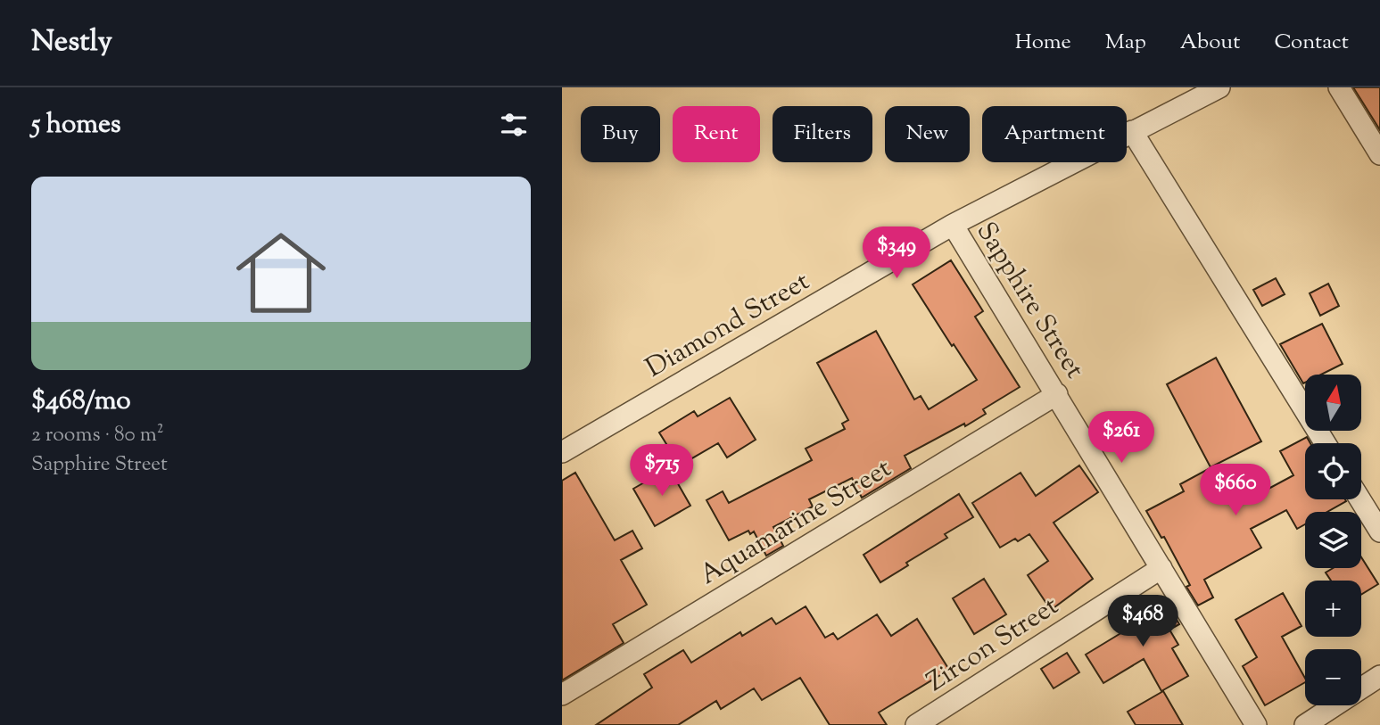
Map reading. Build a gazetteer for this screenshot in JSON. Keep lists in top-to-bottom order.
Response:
{
  "streets": {
    "street": [
      "Sapphire Street",
      "Diamond Street",
      "Aquamarine Street",
      "Zircon Street"
    ]
  },
  "crossings": [
    ["Sapphire Street", "Diamond Street"],
    ["Sapphire Street", "Aquamarine Street"],
    ["Sapphire Street", "Zircon Street"]
  ],
  "north": "top",
  "page": {
    "header": "Nestly",
    "nav": [
      "Home",
      "Map",
      "About",
      "Contact"
    ],
    "heading": "5 homes",
    "chip": [
      "Buy",
      "Rent",
      "Filters",
      "New",
      "Apartment"
    ],
    "list": [
      {
        "name": "$468/mo",
        "note": "2 rooms · 80 m² · Sapphire Street"
      }
    ],
    "price": [
      "$349",
      "$261",
      "$715",
      "$660",
      "$468"
    ],
    "map_buttons": ["+", "−"]
  }
}
